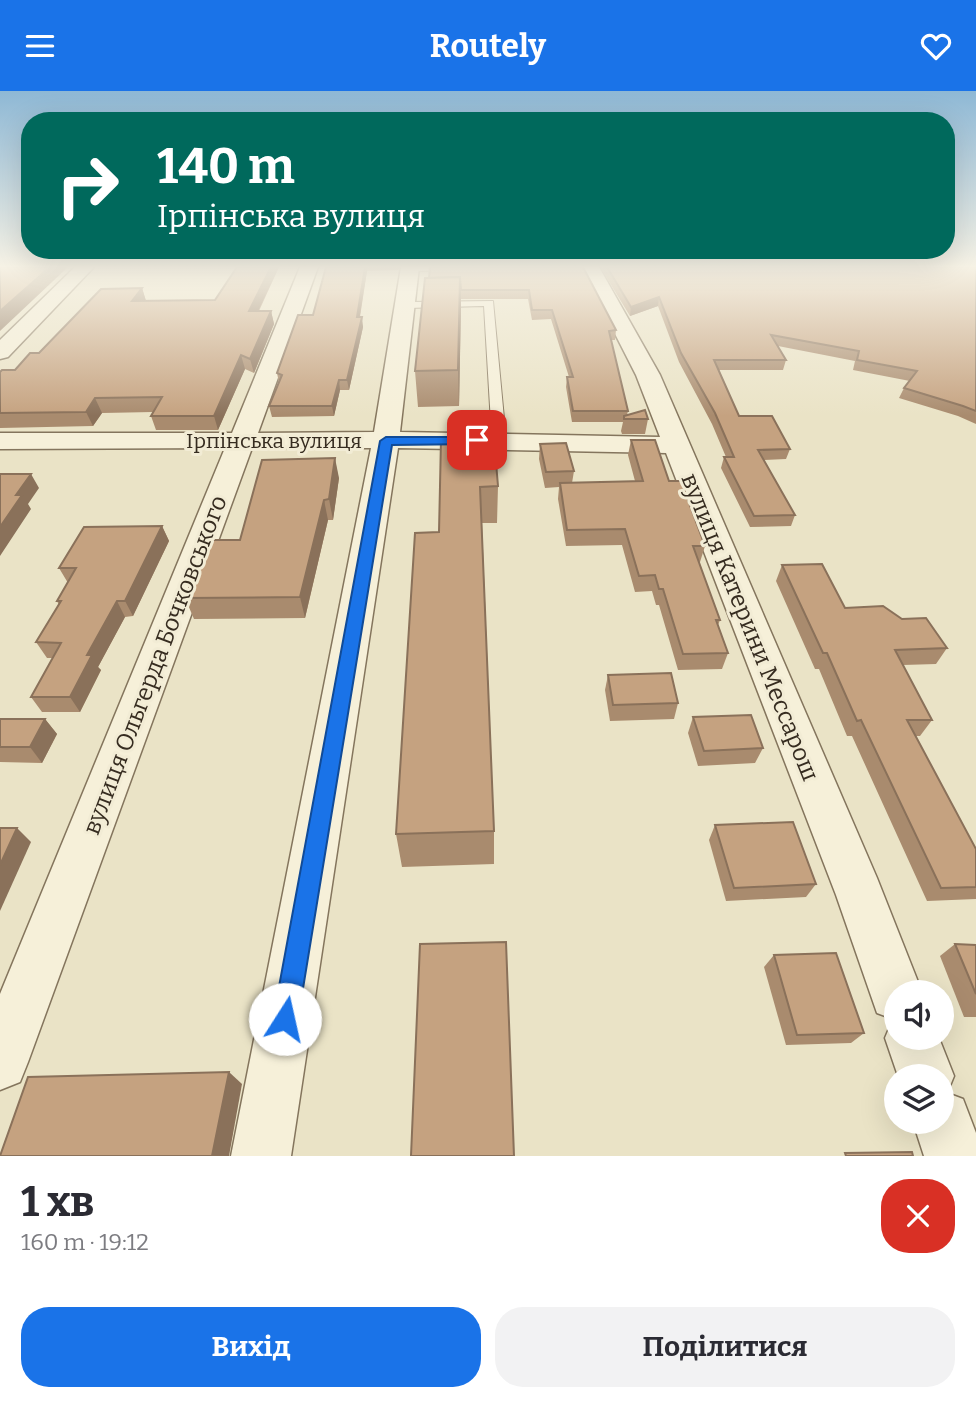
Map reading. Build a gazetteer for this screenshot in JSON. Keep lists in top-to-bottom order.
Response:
{
  "streets": {
    "street": ["Ірпінська вулиця", "вулиця Катерини Мессарош", "вулиця Ольгерда Бочковського"]
  },
  "crossings": [
    ["Ірпінська вулиця", "вулиця Катерини Мессарош"],
    ["Ірпінська вулиця", "вулиця Ольгерда Бочковського"]
  ],
  "page": {
    "header": "Routely",
    "turn": ["140 m", "Ірпінська вулиця"],
    "heading": ["1 хв", "160 m · 19:12"],
    "buttons": ["Вихід", "Поділитися"]
  }
}
